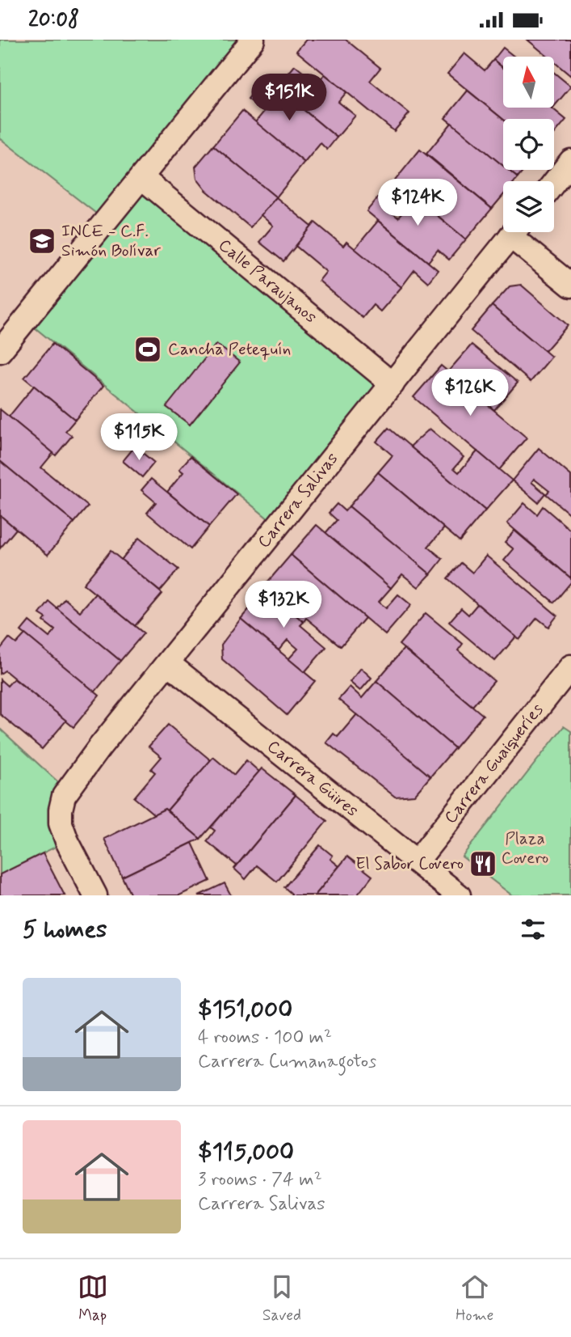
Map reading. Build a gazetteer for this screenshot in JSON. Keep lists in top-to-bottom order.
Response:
{
  "streets": {
    "street": [
      "Calle Paraujanos",
      "Carrera Salivas",
      "Carrera Guaiqueríes",
      "Carrera Güires"
    ]
  },
  "crossings": [
    ["Calle Paraujanos", "Carrera Salivas"],
    ["Carrera Salivas", "Carrera Güires"],
    ["Carrera Guaiqueríes", "Carrera Güires"]
  ],
  "parks": ["Plaza Covero"],
  "places": {
    "school or university": ["INCE - C.F. Simón Bolívar"],
    "sports": ["Cancha Petequín"],
    "restaurant": ["El Sabor Covero"]
  },
  "north": "top",
  "page": {
    "status": "20:08",
    "price": [
      "$151K",
      "$124K",
      "$126K",
      "$115K",
      "$132K"
    ],
    "heading": "5 homes",
    "list": [
      {
        "name": "$151,000",
        "note": "4 rooms · 100 m² · Carrera Cumanagotos"
      },
      {
        "name": "$115,000",
        "note": "3 rooms · 74 m² · Carrera Salivas"
      }
    ],
    "tabs": ["Map", "Saved", "Home"]
  }
}
